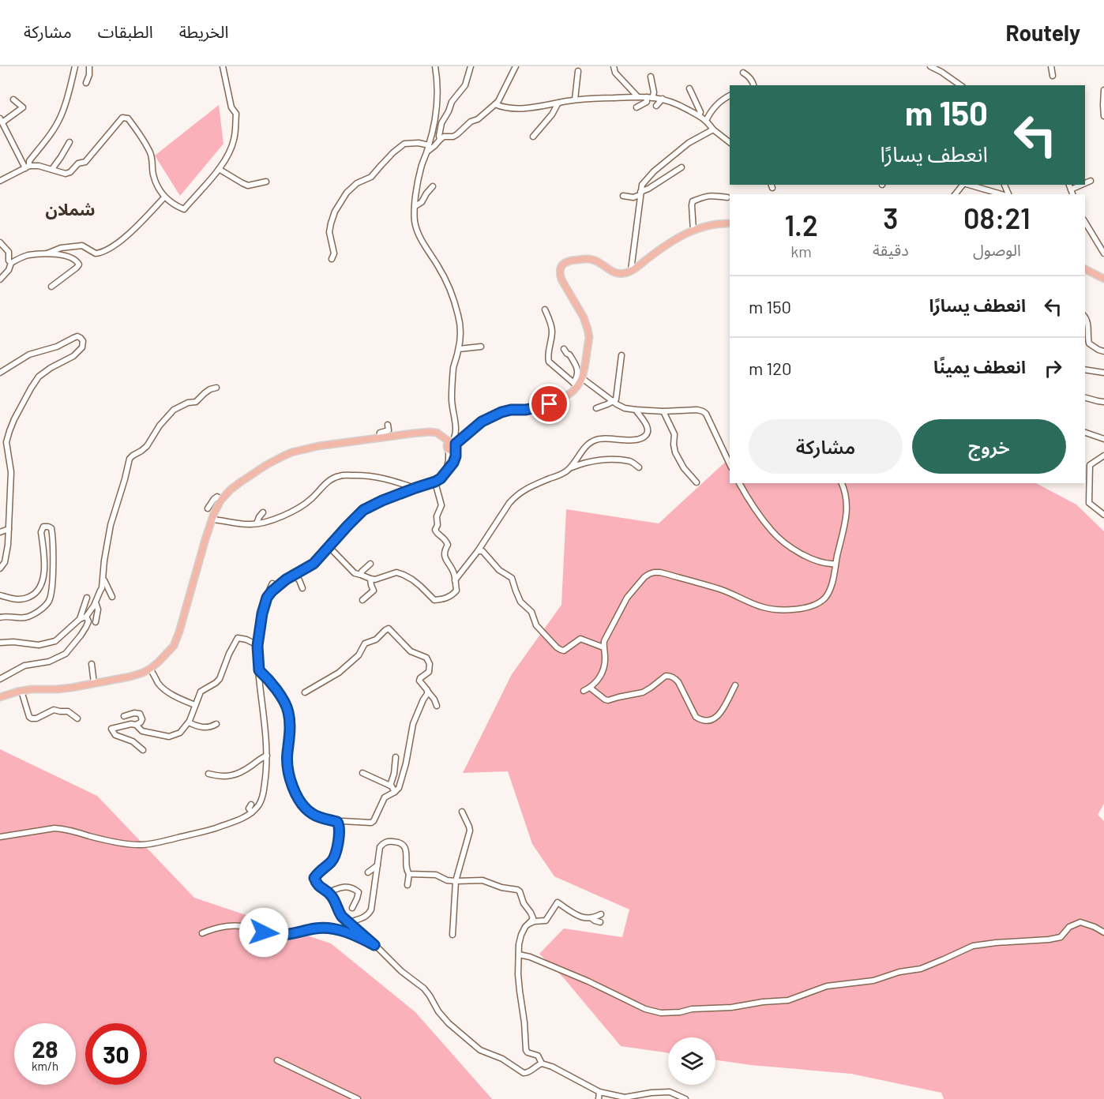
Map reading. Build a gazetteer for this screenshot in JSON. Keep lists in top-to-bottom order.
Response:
{
  "districts": ["شملان"],
  "page": {
    "header": "Routely",
    "nav": ["الخريطة", "الطبقات", "مشاركة"],
    "turn": ["150 m", "انعطف يسارًا"],
    "eta": [
      "08:21",
      "الوصول",
      "3",
      "دقيقة",
      "1.2",
      "km"
    ],
    "list": [
      {
        "name": "انعطف يسارًا",
        "value": "150 m"
      },
      {
        "name": "انعطف يمينًا",
        "value": "120 m"
      }
    ],
    "buttons": ["خروج", "مشاركة"],
    "speed": "28 km/h",
    "limit": "30"
  }
}
